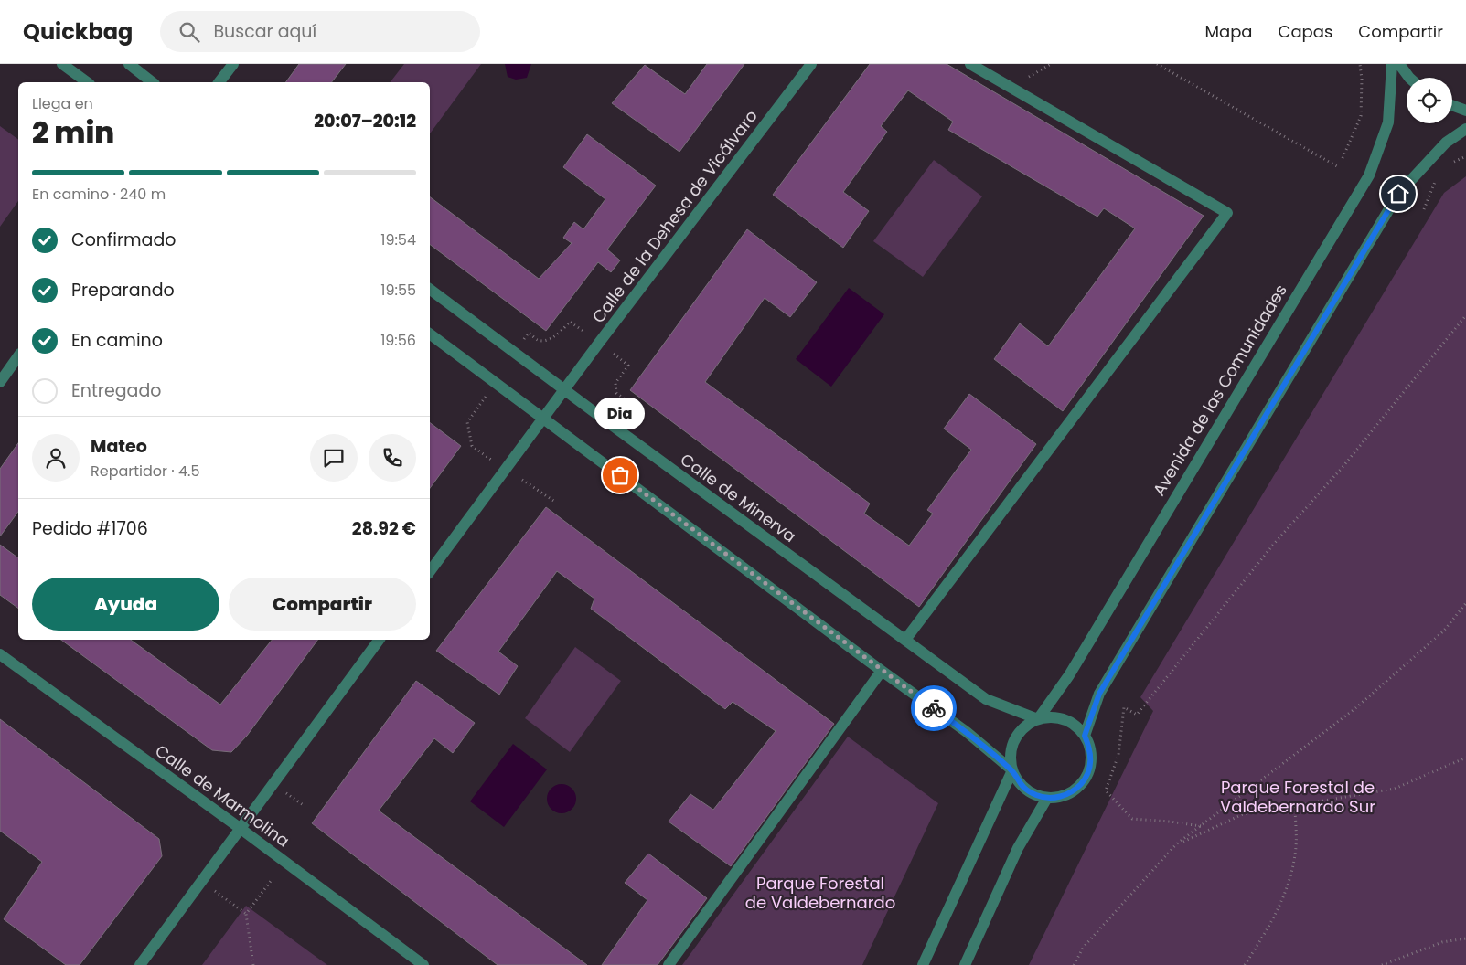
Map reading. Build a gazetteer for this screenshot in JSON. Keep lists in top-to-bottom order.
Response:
{
  "streets": {
    "street": [
      "Calle de la Dehesa de Vicálvaro",
      "Avenida de las Comunidades",
      "Calle de Minerva",
      "Calle de Marmolina"
    ]
  },
  "crossings": [
    ["Calle de la Dehesa de Vicálvaro", "Calle de Minerva"],
    ["Avenida de las Comunidades", "Calle de Minerva"]
  ],
  "parks": ["Parque Forestal de Valdebernardo Sur", "Parque Forestal de Valdebernardo"],
  "places": ["Dia"],
  "page": {
    "header": "Quickbag",
    "search": "Buscar aquí",
    "nav": ["Mapa", "Capas", "Compartir"],
    "heading": ["2 min", "Llega en", "20:07–20:12"],
    "panel": [
      "Mateo",
      "Repartidor · 4.5",
      "Pedido #1706",
      "28.92 €"
    ],
    "bar": "En camino · 240 m",
    "list": [
      ["Confirmado", "19:54"],
      ["Preparando", "19:55"],
      ["En camino", "19:56"],
      "Entregado"
    ],
    "bubble": "Dia",
    "buttons": ["Ayuda", "Compartir"]
  }
}
